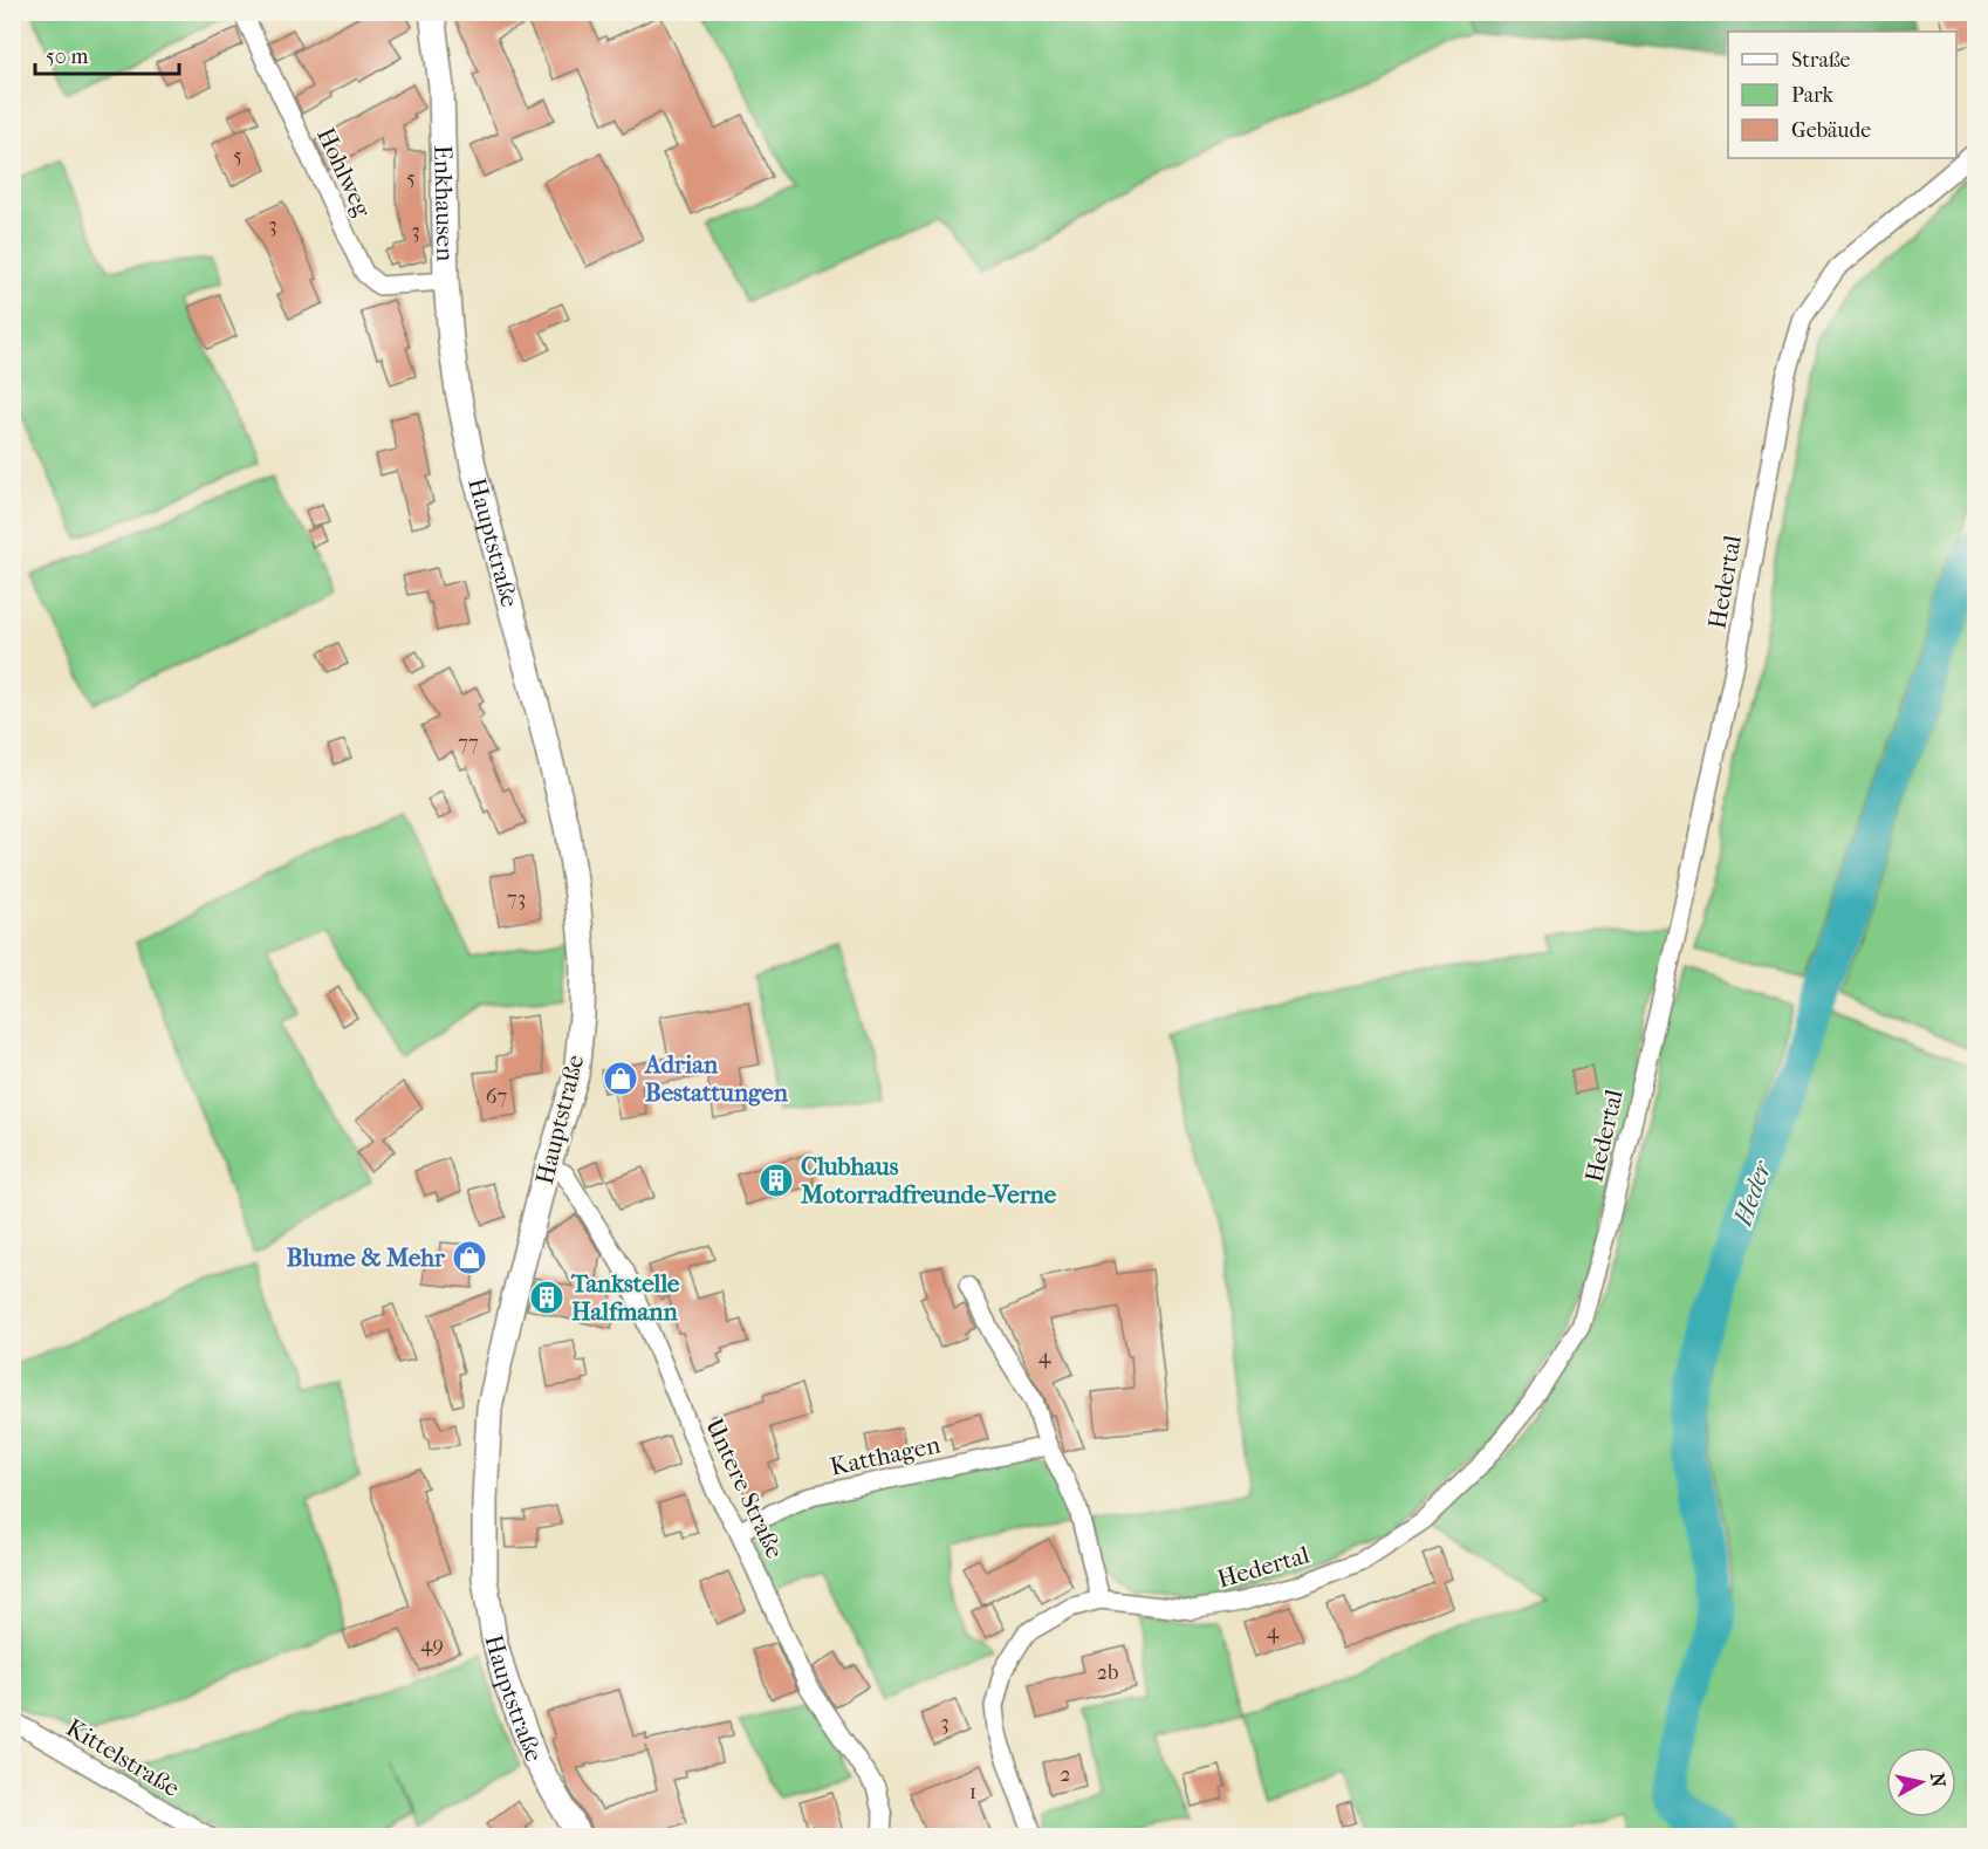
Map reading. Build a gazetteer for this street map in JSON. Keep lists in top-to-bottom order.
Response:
{
  "streets": {
    "main road": ["Enkhausen", "Hauptstraße"],
    "street": [
      "Hohlweg",
      "Hedertal",
      "Katthagen",
      "Untere Straße",
      "Kittelstraße"
    ]
  },
  "crossings": [
    ["Hohlweg", "Enkhausen"],
    ["Enkhausen", "Hauptstraße"],
    ["Hauptstraße", "Untere Straße"],
    ["Katthagen", "Untere Straße"]
  ],
  "water": ["Heder"],
  "places": {
    "shop": ["Adrian Bestattungen", "Blume & Mehr"],
    "building": ["Clubhaus Motorradfreunde-Verne", "Tankstelle Halfmann"]
  },
  "house_numbers": [
    "5",
    "5",
    "3",
    "3",
    "77",
    "73",
    "67",
    "4",
    "4",
    "49",
    "2b",
    "3",
    "2",
    "1"
  ],
  "legend": ["Straße", "Park", "Gebäude"],
  "scale_bar": "50 m",
  "north": "right"
}
